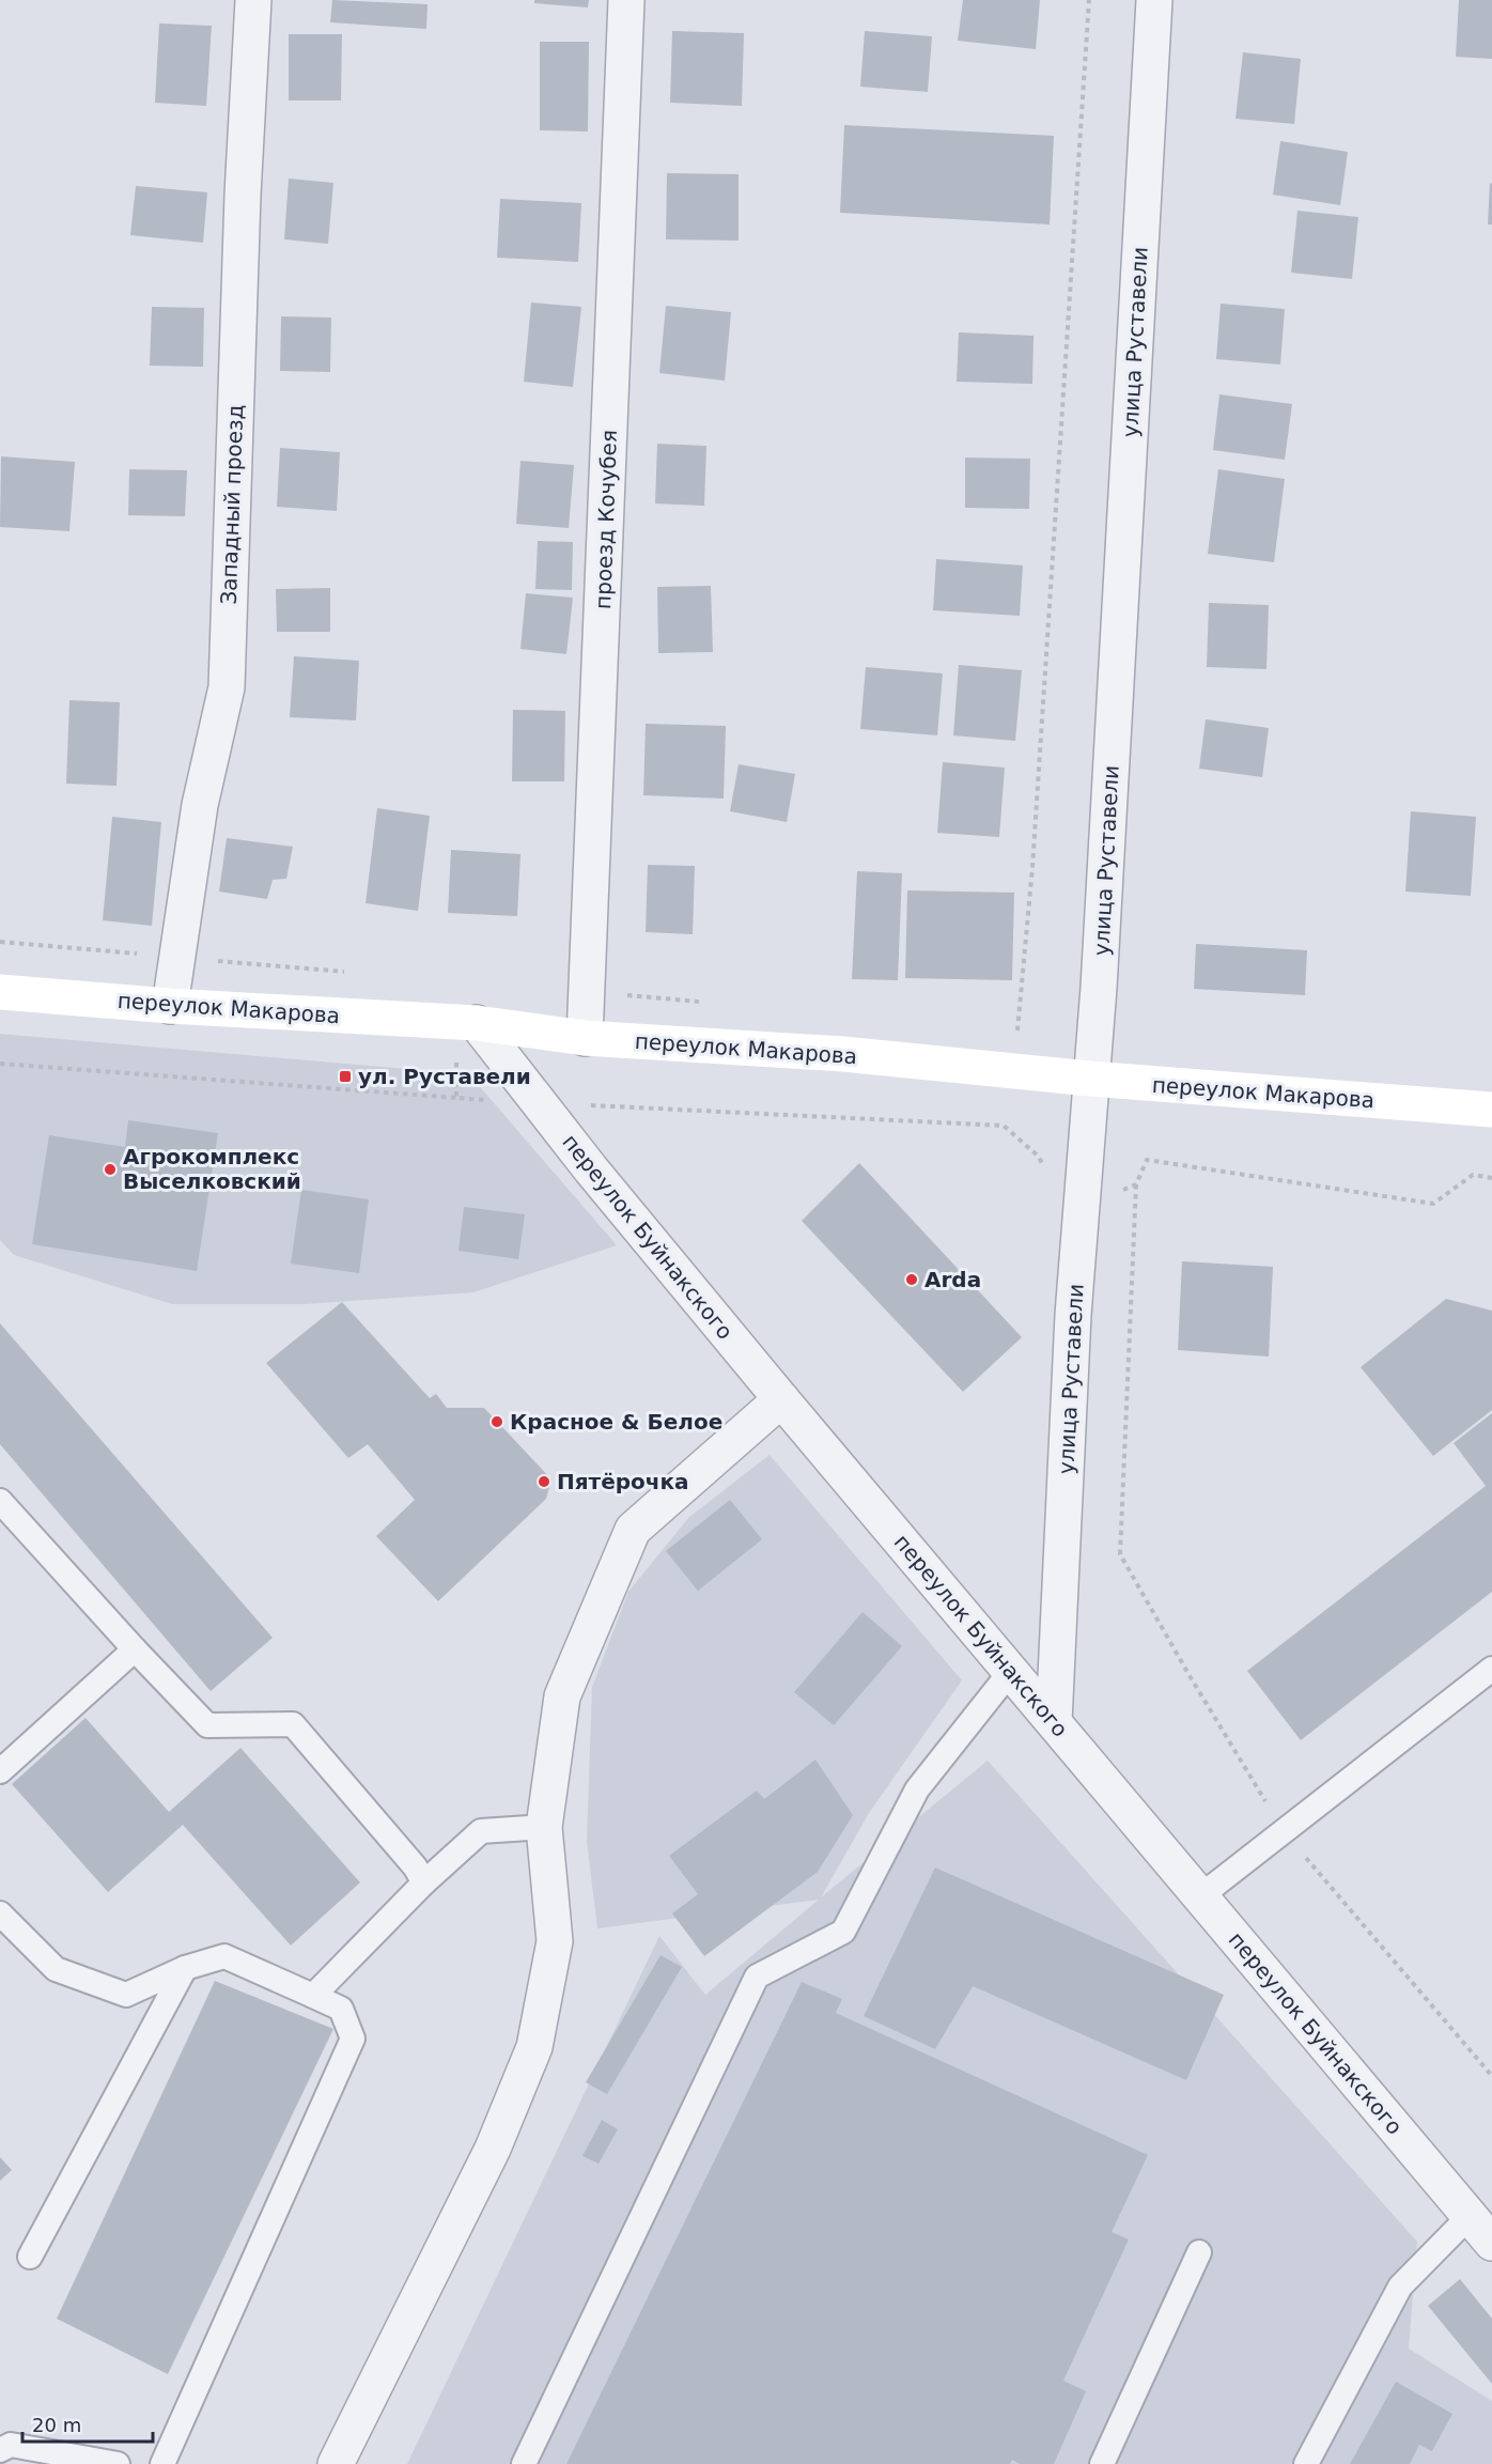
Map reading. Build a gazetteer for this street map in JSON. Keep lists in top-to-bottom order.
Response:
{
  "streets": {
    "main road": ["переулок Макарова"],
    "street": [
      "улица Руставели",
      "Западный проезд",
      "проезд Кочубея",
      "переулок Буйнакского"
    ]
  },
  "crossings": [
    ["улица Руставели", "переулок Макарова"],
    ["улица Руставели", "переулок Буйнакского"],
    ["Западный проезд", "переулок Макарова"],
    ["проезд Кочубея", "переулок Макарова"],
    ["переулок Макарова", "переулок Буйнакского"]
  ],
  "places": {
    "transit": ["ул. Руставели"],
    "other": [
      "Агрокомплекс Выселковский",
      "Arda",
      "Красное & Белое",
      "Пятёрочка"
    ]
  },
  "scale_bar": "20 m"
}
